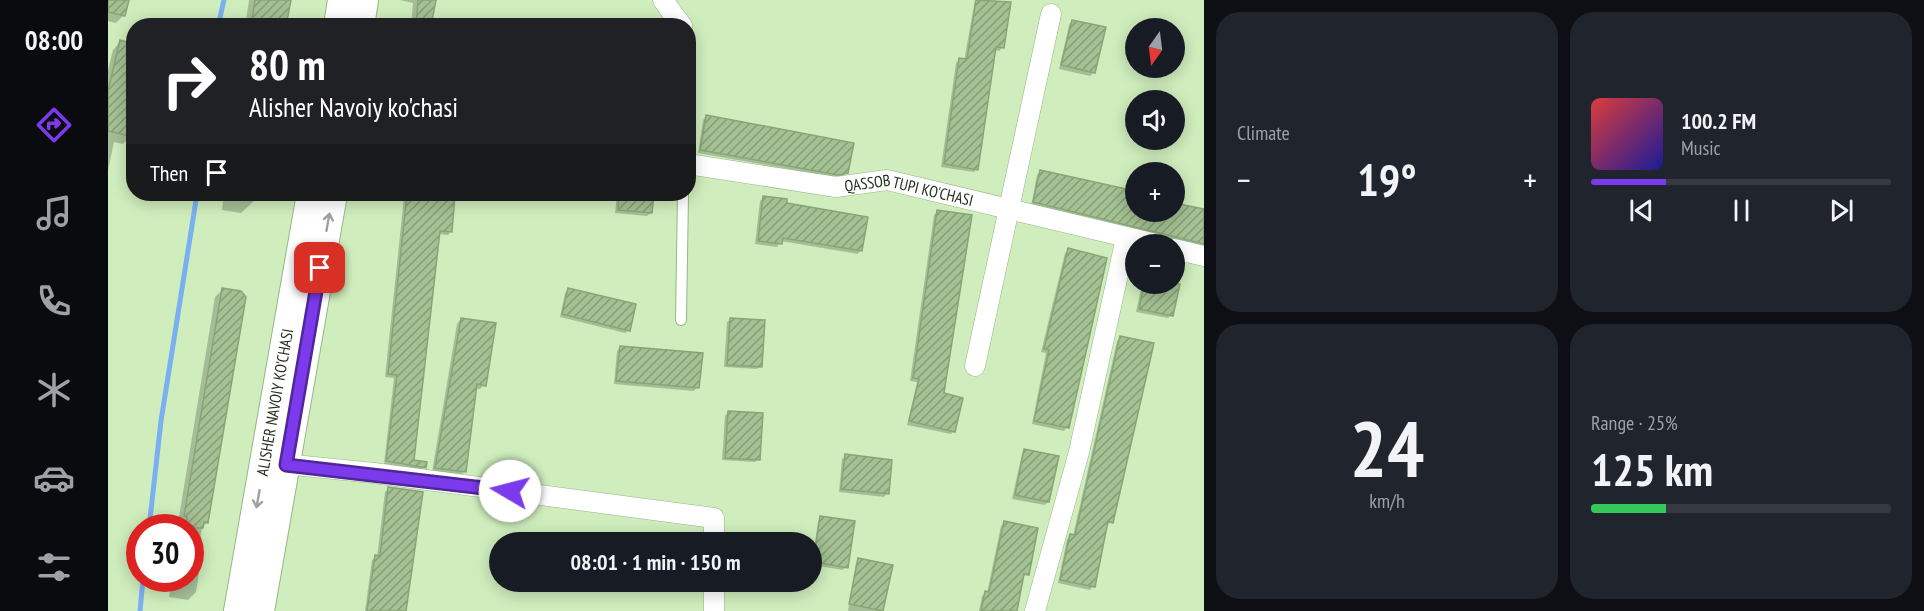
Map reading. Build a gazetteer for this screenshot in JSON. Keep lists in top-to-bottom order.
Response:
{
  "streets": {
    "main road": ["ALISHER NAVOIY KO'CHASI"],
    "street": ["QASSOB TUPI KO'CHASI"]
  },
  "north": "bottom",
  "page": {
    "tabs": "08:00",
    "tile": [
      "Climate",
      ["24", "km/h"],
      ["Range · 25%", "125 km"]
    ],
    "map_buttons": ["+", "−"],
    "turn": ["80 m", "Alisher Navoiy ko'chasi"],
    "song": ["100.2 FM", "Music"],
    "then": "Then",
    "heat": ["−", "19°", "+"],
    "limit": "30",
    "trip": "08:01 · 1 min · 150 m"
  }
}
